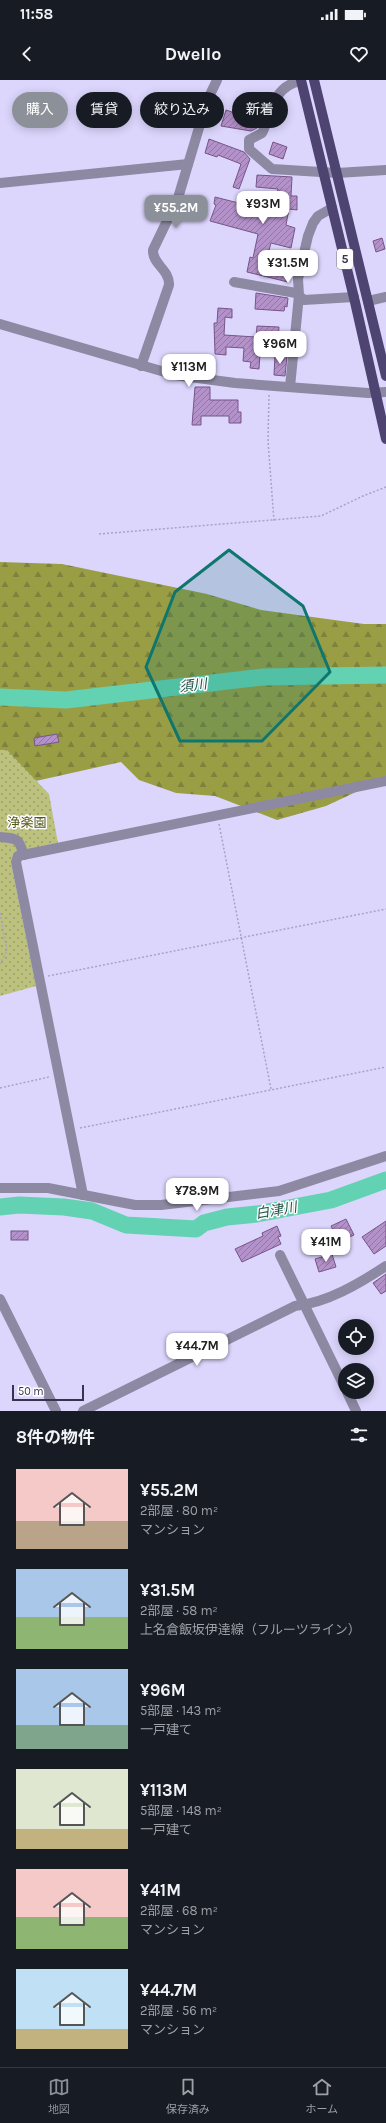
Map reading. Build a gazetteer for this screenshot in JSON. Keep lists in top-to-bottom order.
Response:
{
  "streets": {
    "main road": ["5"]
  },
  "water": ["須川", "白津川"],
  "parks": ["浄楽園"],
  "scale_bar": "50 m",
  "page": {
    "status": "11:58",
    "header": "Dwello",
    "chip": [
      "購入",
      "賃貸",
      "絞り込み",
      "新着"
    ],
    "price": [
      "¥93M",
      "¥55.2M",
      "¥31.5M",
      "¥96M",
      "¥113M",
      "¥78.9M",
      "¥41M",
      "¥44.7M"
    ],
    "scale": "50 m",
    "heading": "8件の物件",
    "list": [
      {
        "name": "¥55.2M",
        "note": "2部屋 · 80 m² · マンション"
      },
      {
        "name": "¥31.5M",
        "note": "2部屋 · 58 m² · 上名倉飯坂伊達線（フルーツライン）"
      },
      {
        "name": "¥96M",
        "note": "5部屋 · 143 m² · 一戸建て"
      },
      {
        "name": "¥113M",
        "note": "5部屋 · 148 m² · 一戸建て"
      },
      {
        "name": "¥41M",
        "note": "2部屋 · 68 m² · マンション"
      },
      {
        "name": "¥44.7M",
        "note": "2部屋 · 56 m² · マンション"
      }
    ],
    "tabs": ["地図", "保存済み", "ホーム"]
  }
}
